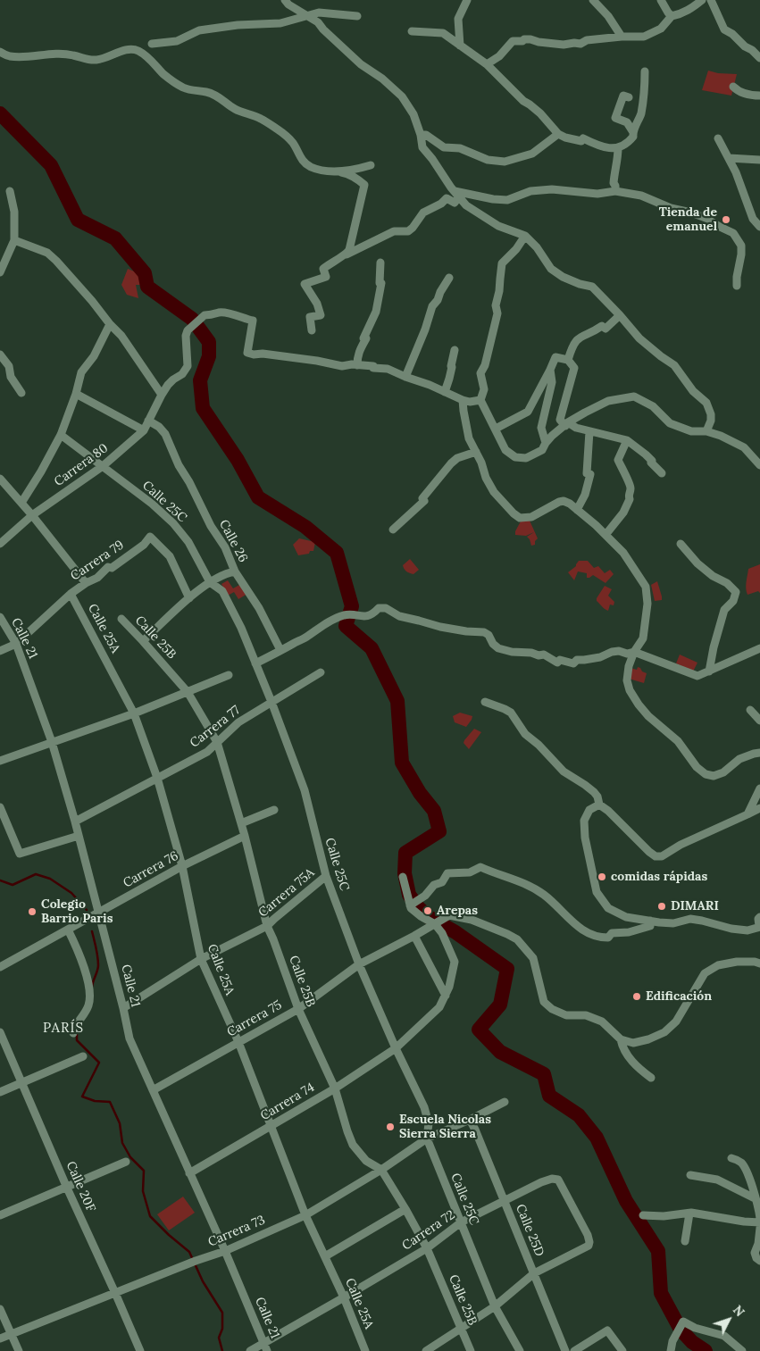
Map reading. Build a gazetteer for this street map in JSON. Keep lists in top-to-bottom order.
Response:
{
  "streets": {
    "street": [
      "Carrera 80",
      "Calle 25C",
      "Calle 26",
      "Carrera 79",
      "Calle 25A",
      "Calle 25B",
      "Calle 21",
      "Carrera 77",
      "Carrera 76",
      "Carrera 75A",
      "Carrera 75",
      "Carrera 74",
      "Calle 20F",
      "Carrera 72",
      "Calle 25D",
      "Carrera 73"
    ]
  },
  "crossings": [
    ["Carrera 80", "Calle 25C"],
    ["Carrera 80", "Calle 26"],
    ["Calle 25C", "Carrera 77"],
    ["Calle 25C", "Carrera 75A"],
    ["Calle 25C", "Carrera 75"],
    ["Calle 25C", "Carrera 74"],
    ["Calle 25C", "Carrera 72"],
    ["Calle 25C", "Carrera 73"],
    ["Carrera 79", "Calle 25A"],
    ["Carrera 79", "Calle 21"],
    ["Calle 25A", "Carrera 77"],
    ["Calle 25A", "Carrera 76"],
    ["Calle 25A", "Carrera 75A"],
    ["Calle 25A", "Carrera 75"],
    ["Calle 25A", "Carrera 74"],
    ["Calle 25A", "Carrera 72"],
    ["Calle 25A", "Carrera 73"],
    ["Calle 25B", "Carrera 77"],
    ["Calle 25B", "Carrera 76"],
    ["Calle 25B", "Carrera 75A"],
    ["Calle 25B", "Carrera 75"],
    ["Calle 25B", "Carrera 74"],
    ["Calle 25B", "Carrera 72"],
    ["Calle 25B", "Carrera 73"],
    ["Calle 21", "Carrera 77"],
    ["Calle 21", "Carrera 76"],
    ["Calle 21", "Carrera 75A"],
    ["Calle 21", "Carrera 75"],
    ["Calle 21", "Carrera 74"],
    ["Calle 21", "Carrera 72"],
    ["Calle 21", "Carrera 73"],
    ["Carrera 75", "Carrera 74"],
    ["Calle 20F", "Carrera 73"],
    ["Carrera 72", "Calle 25D"],
    ["Calle 25D", "Carrera 73"]
  ],
  "districts": ["PARÍS"],
  "places": [
    "Tienda de emanuel",
    "comidas rápidas",
    "DIMARI",
    "Arepas",
    "Colegio Barrio Paris",
    "Edificación",
    "Escuela Nicolas Sierra Sierra"
  ],
  "north": "top right"
}
